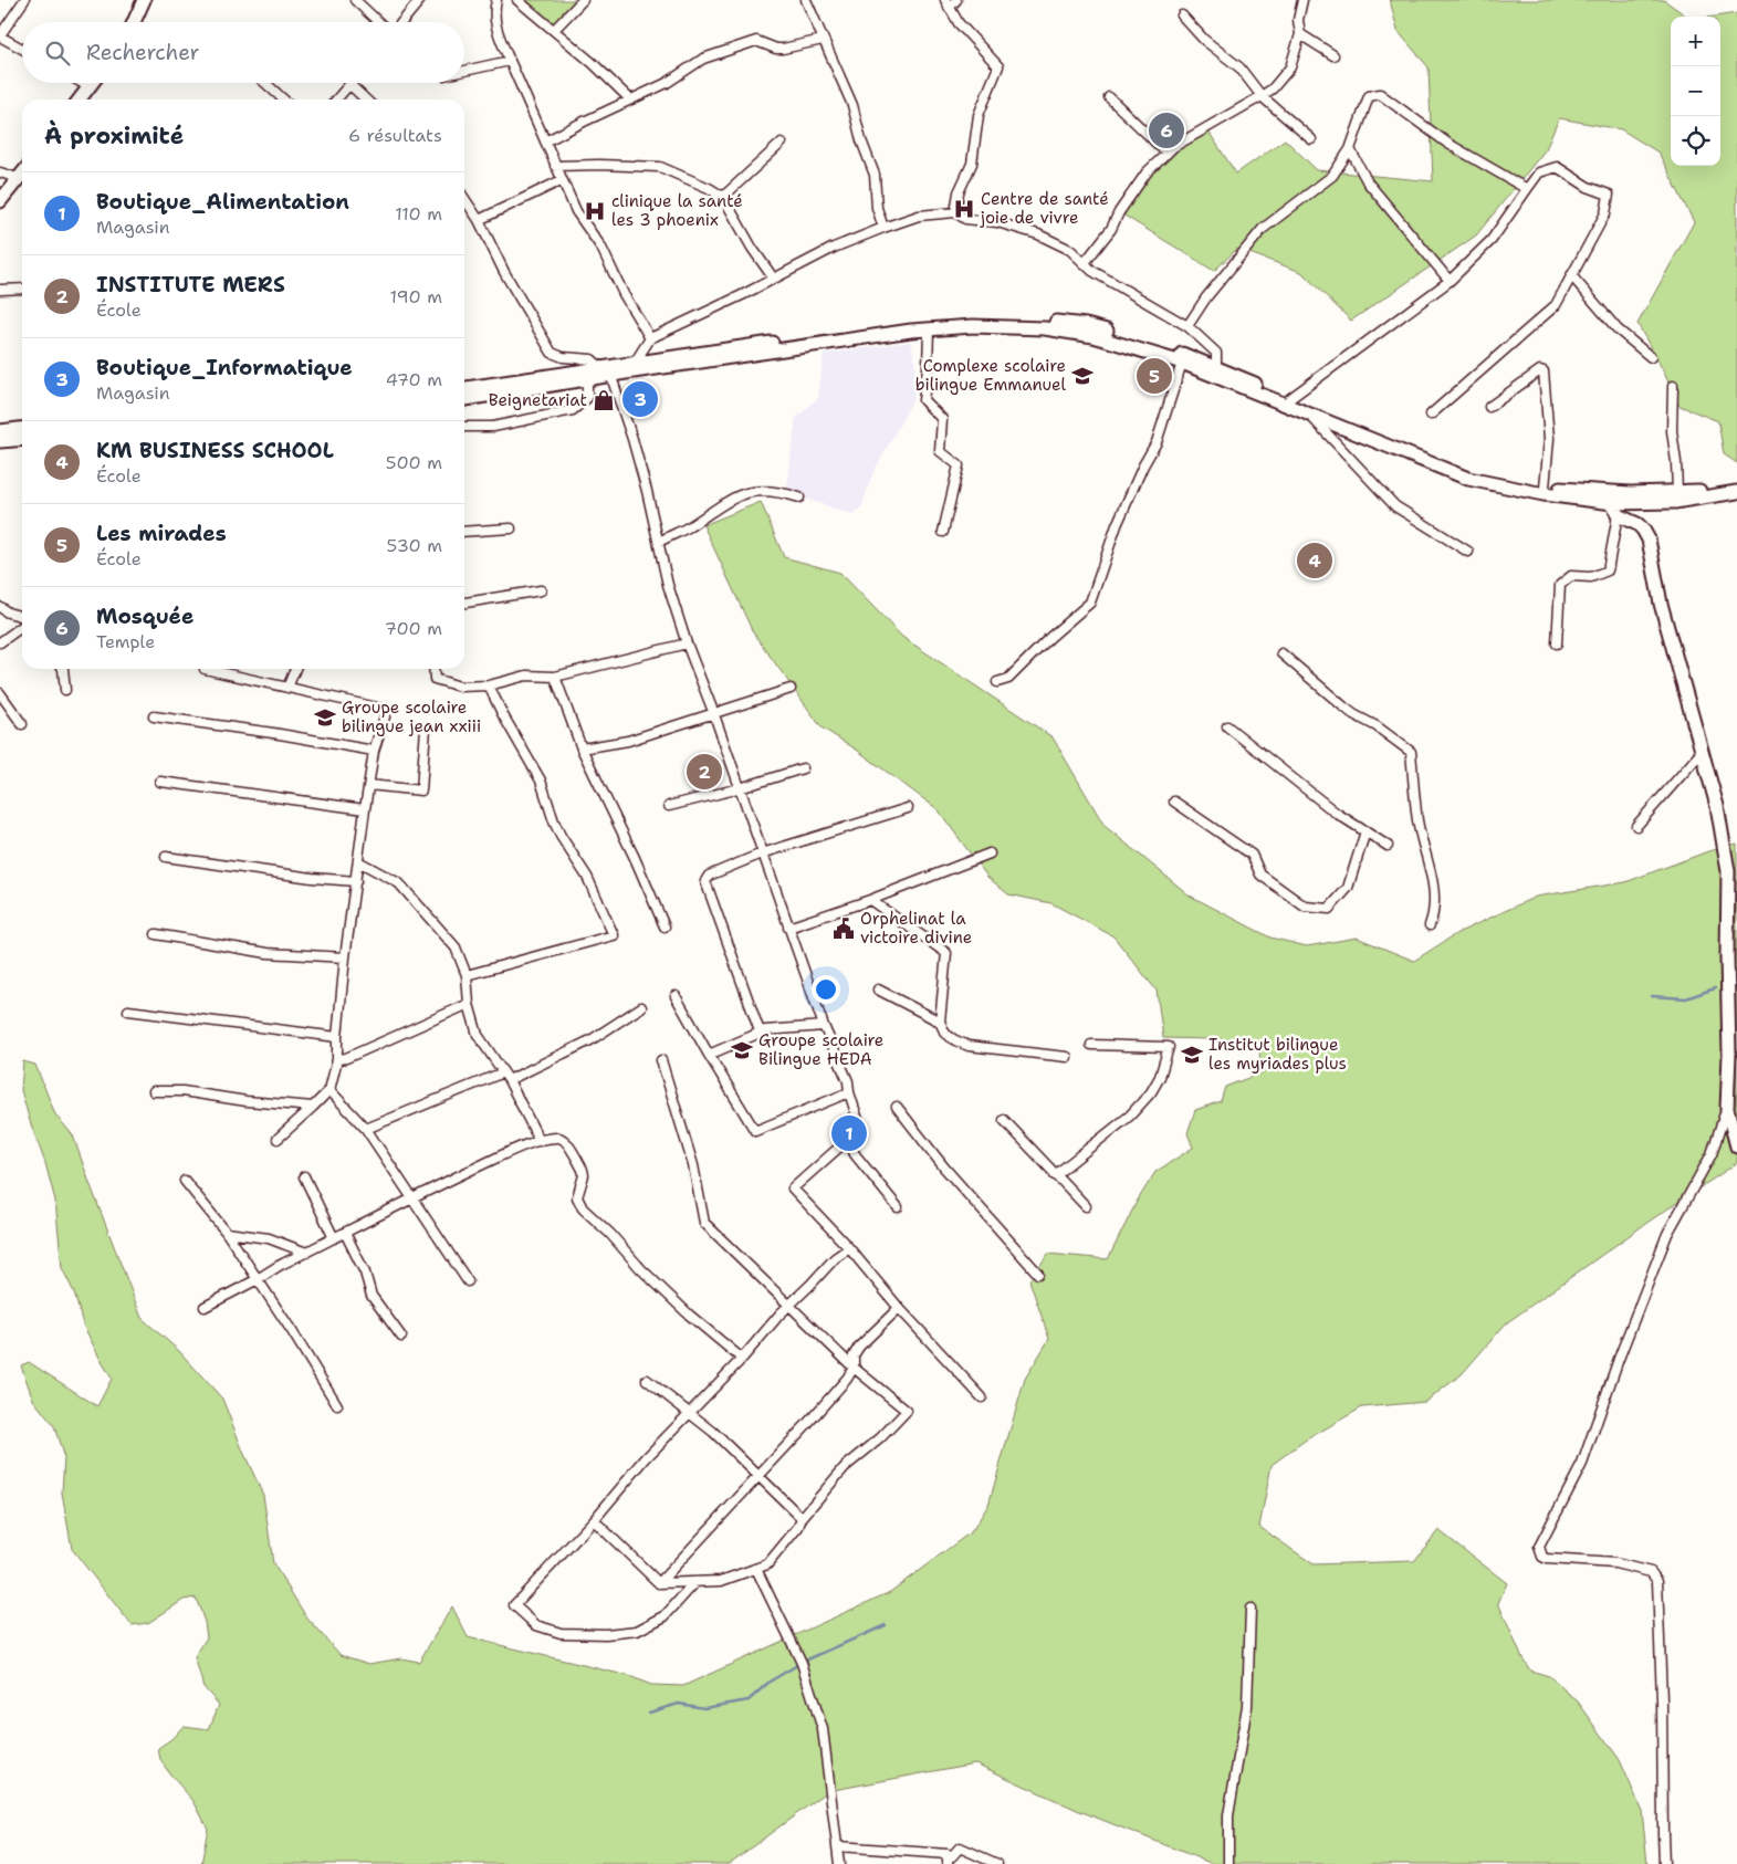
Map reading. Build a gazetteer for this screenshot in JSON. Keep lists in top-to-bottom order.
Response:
{
  "places": {
    "hospital": ["Centre de santé joie de vivre", "clinique la santé les 3 phoenix"],
    "school or university": [
      "Complexe scolaire bilingue Emmanuel",
      "Groupe scolaire bilingue jean xxiii",
      "Groupe scolaire Bilingue HEDA",
      "Institut bilingue les myriades plus"
    ],
    "shop": ["Beignetariat"],
    "public building": ["Orphelinat la victoire divine"]
  },
  "page": {
    "map_buttons": ["+", "−"],
    "search": "Rechercher",
    "heading": ["À proximité", "6 résultats"],
    "pins": [
      "6",
      "5",
      "3",
      "4",
      "2",
      "1"
    ],
    "list": [
      {
        "mark": "1",
        "name": "Boutique_Alimentation",
        "note": "Magasin",
        "value": "110 m"
      },
      {
        "mark": "2",
        "name": "INSTITUTE MERS",
        "note": "École",
        "value": "190 m"
      },
      {
        "mark": "3",
        "name": "Boutique_Informatique",
        "note": "Magasin",
        "value": "470 m"
      },
      {
        "mark": "4",
        "name": "KM BUSINESS SCHOOL",
        "note": "École",
        "value": "500 m"
      },
      {
        "mark": "5",
        "name": "Les mirades",
        "note": "École",
        "value": "530 m"
      },
      {
        "mark": "6",
        "name": "Mosquée",
        "note": "Temple",
        "value": "700 m"
      }
    ]
  }
}
